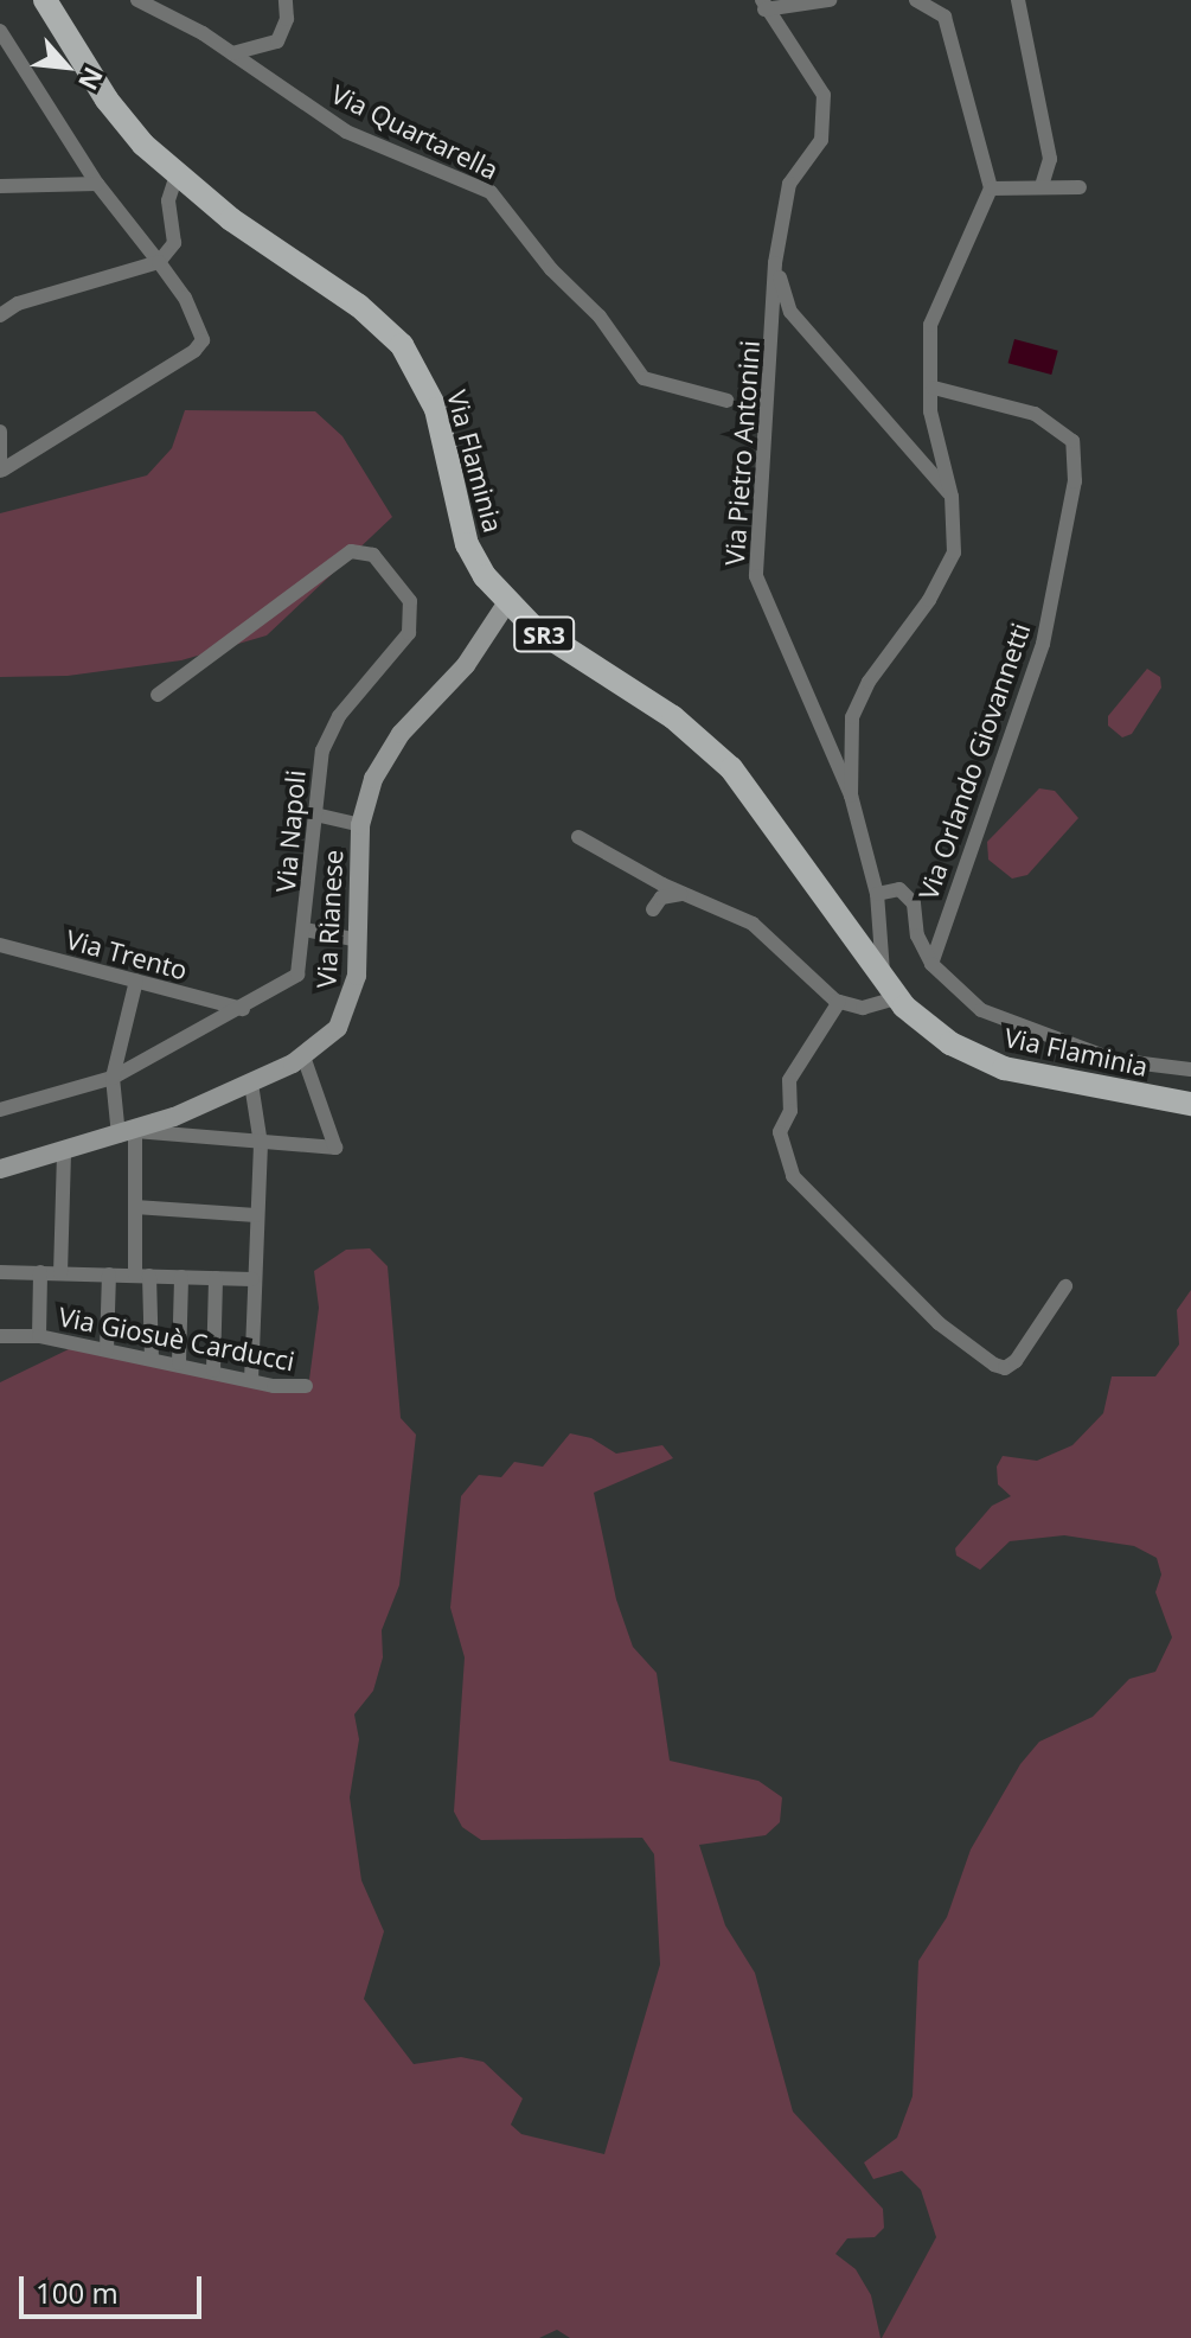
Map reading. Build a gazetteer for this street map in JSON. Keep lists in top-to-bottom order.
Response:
{
  "streets": {
    "main road": ["Via Flaminia", "SR3", "Via Rianese"],
    "street": [
      "Via Quartarella",
      "Via Pietro Antonini",
      "Via Orlando Giovannetti",
      "Via Napoli",
      "Via Trento",
      "Via Giosuè Carducci"
    ]
  },
  "crossings": [
    ["Via Pietro Antonini", "Via Flaminia"],
    ["Via Pietro Antonini", "Via Orlando Giovannetti"],
    ["Via Flaminia", "Via Rianese"],
    ["Via Napoli", "Via Trento"]
  ],
  "scale_bar": "100 m",
  "north": "bottom right"
}
